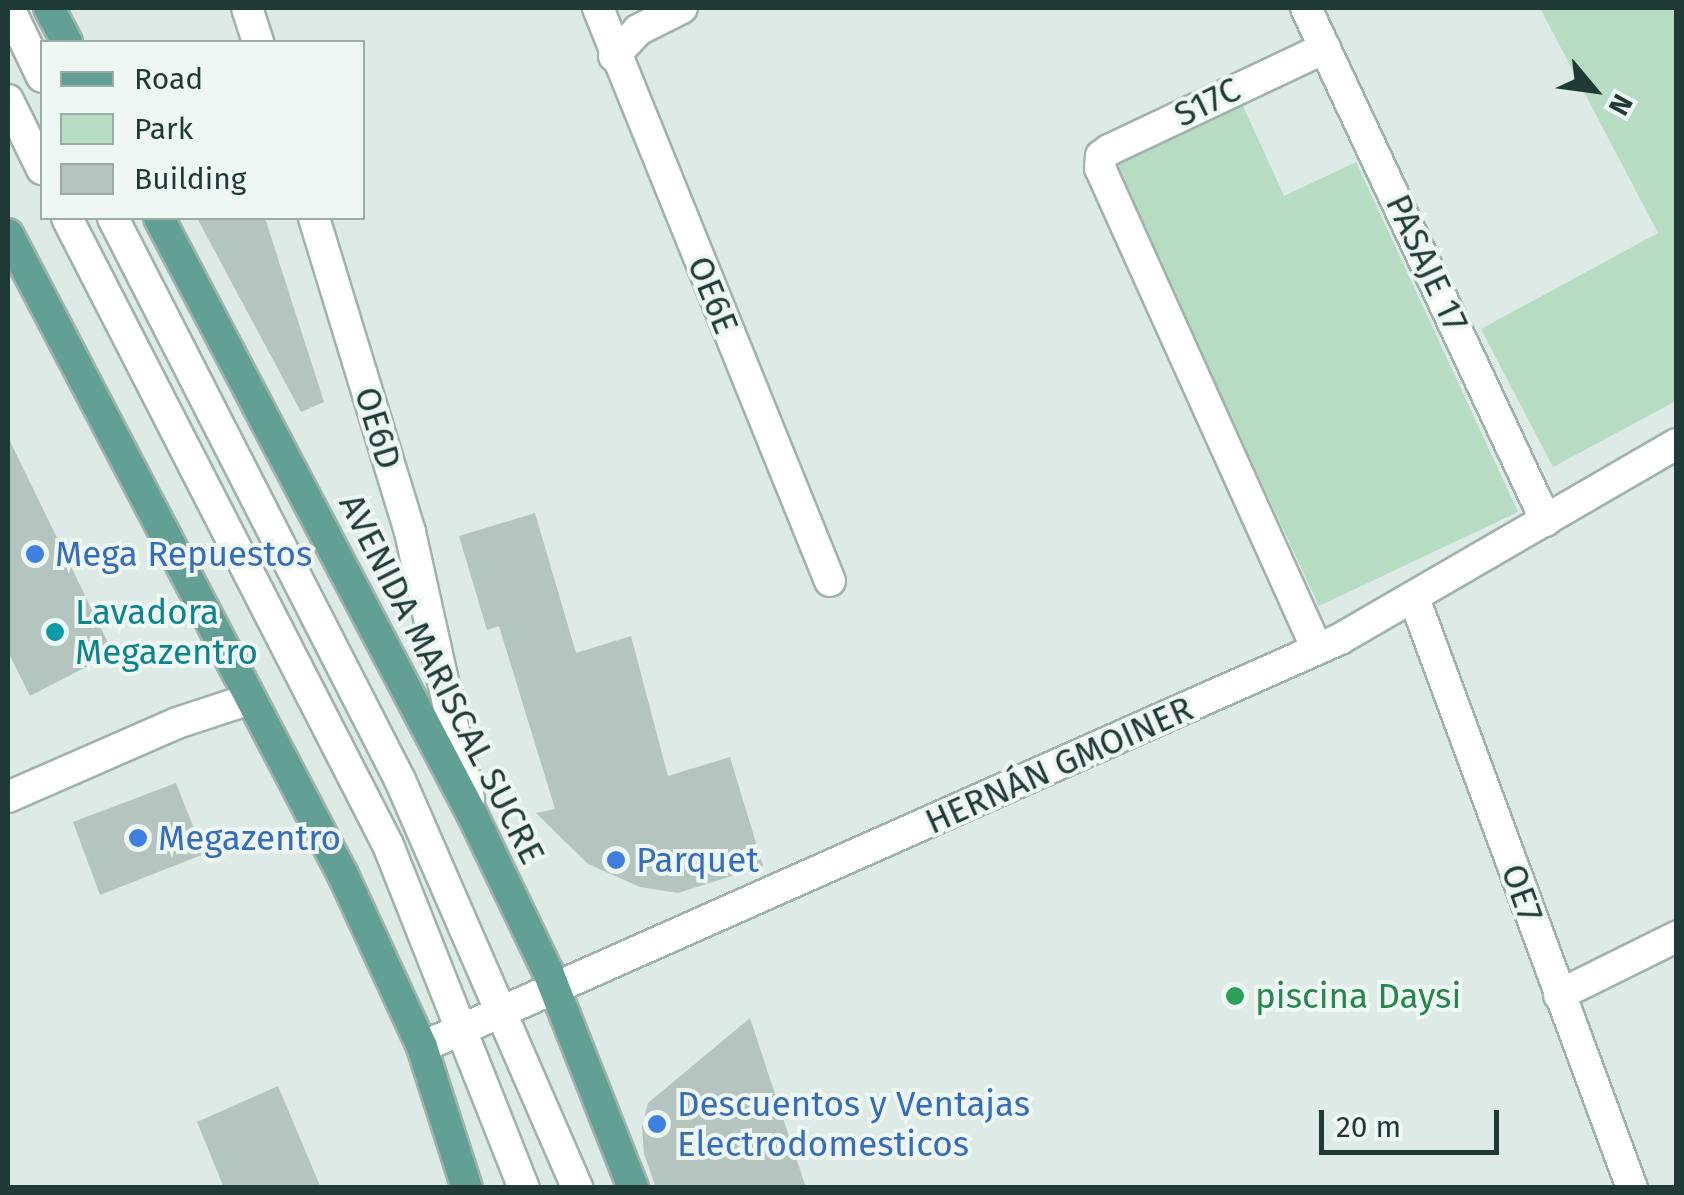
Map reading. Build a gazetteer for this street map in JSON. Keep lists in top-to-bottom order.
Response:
{
  "streets": {
    "main road": ["AVENIDA MARISCAL SUCRE"],
    "street": [
      "S17C",
      "PASAJE 17",
      "OE6E",
      "OE6D",
      "HERNÁN GMOINER",
      "OE7"
    ]
  },
  "crossings": [
    ["S17C", "PASAJE 17"],
    ["S17C", "HERNÁN GMOINER"],
    ["PASAJE 17", "HERNÁN GMOINER"],
    ["OE6D", "AVENIDA MARISCAL SUCRE"],
    ["AVENIDA MARISCAL SUCRE", "HERNÁN GMOINER"],
    ["HERNÁN GMOINER", "OE7"]
  ],
  "places": [
    "Mega Repuestos",
    "Lavadora Megazentro",
    "Megazentro",
    "Parquet",
    "piscina Daysi",
    "Descuentos y Ventajas Electrodomesticos"
  ],
  "legend": ["Road", "Park", "Building"],
  "scale_bar": "20 m",
  "north": "bottom right"
}
